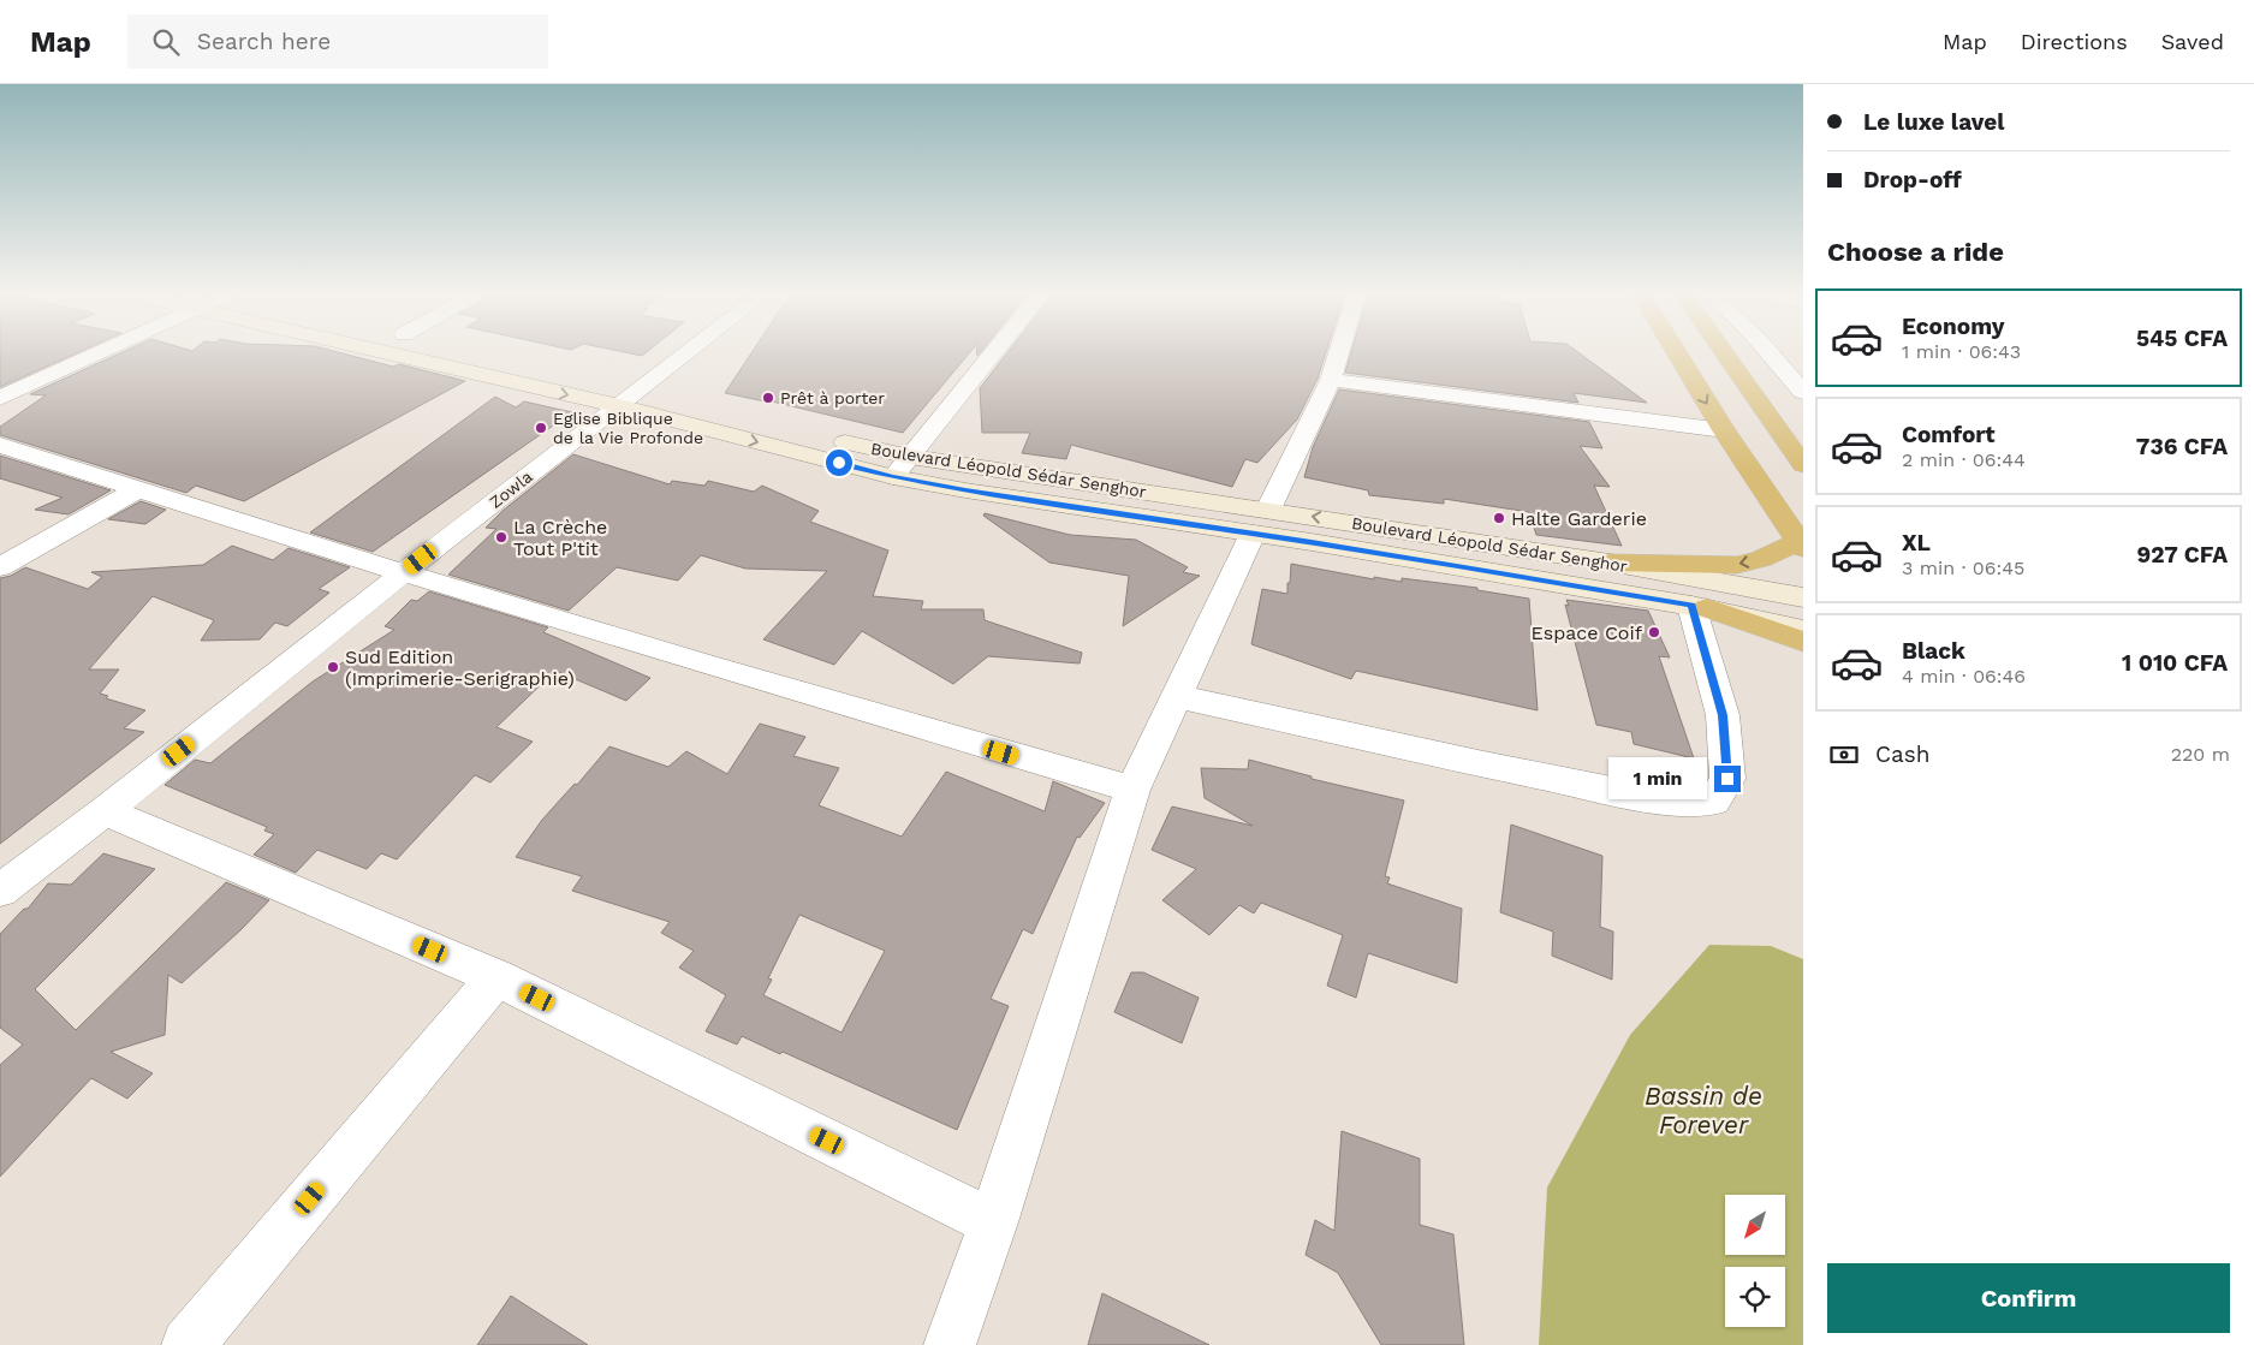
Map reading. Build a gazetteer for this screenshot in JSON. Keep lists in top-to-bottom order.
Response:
{
  "streets": {
    "main road": ["Boulevard Léopold Sédar Senghor"],
    "street": ["Zowla"]
  },
  "crossings": [
    ["Boulevard Léopold Sédar Senghor", "Zowla"]
  ],
  "water": ["Bassin de Forever"],
  "places": [
    "Prêt à porter",
    "Eglise Biblique de la Vie Profonde",
    "Halte Garderie",
    "La Crèche Tout P'tit",
    "Espace Coif",
    "Sud Edition (Imprimerie-Serigraphie)"
  ],
  "north": "bottom left",
  "page": {
    "header": "Map",
    "search": "Search here",
    "nav": ["Map", "Directions", "Saved"],
    "banner": ["Le luxe lavel", "Drop-off"],
    "heading": "Choose a ride",
    "list": [
      {
        "name": "Economy",
        "note": "1 min · 06:43",
        "value": "545 CFA"
      },
      {
        "name": "Comfort",
        "note": "2 min · 06:44",
        "value": "736 CFA"
      },
      {
        "name": "XL",
        "note": "3 min · 06:45",
        "value": "927 CFA"
      },
      {
        "name": "Black",
        "note": "4 min · 06:46",
        "value": "1 010 CFA"
      }
    ],
    "pay": ["Cash", "220 m"],
    "bubble": "1 min",
    "buttons": "Confirm"
  }
}
